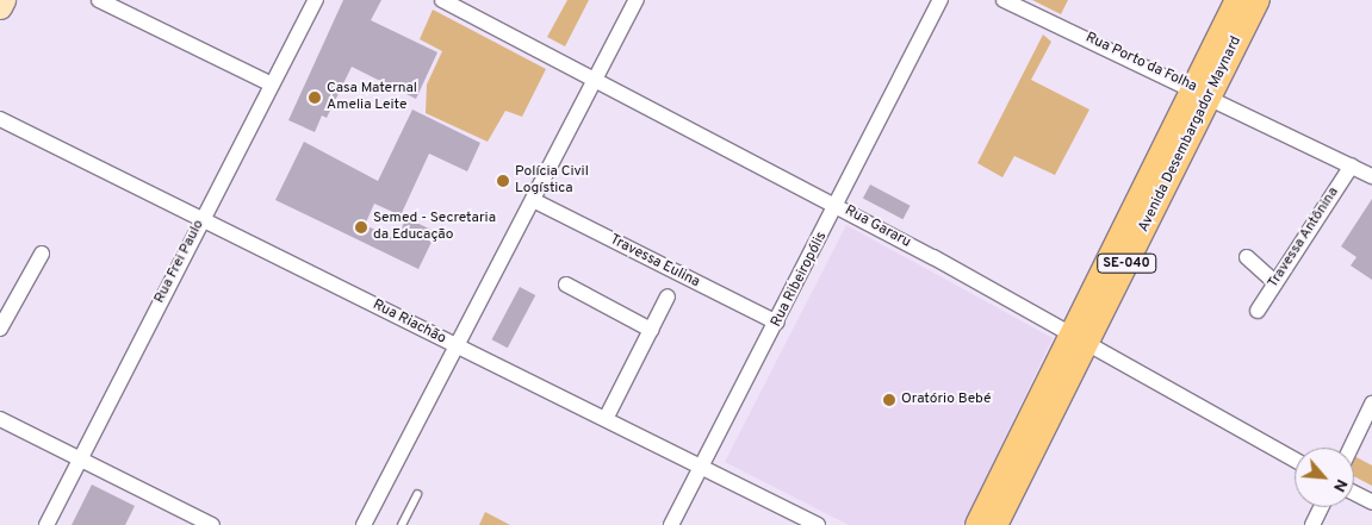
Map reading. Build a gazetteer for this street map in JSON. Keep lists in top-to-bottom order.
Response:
{
  "streets": {
    "main road": ["Avenida Desembargador Maynard", "SE-040"],
    "street": [
      "Rua Porto da Folha",
      "Rua Gararu",
      "Travessa Antônina",
      "Rua Frei Paulo",
      "Travessa Eulina",
      "Rua Ribeiropólis",
      "Rua Riachão"
    ]
  },
  "crossings": [
    ["Rua Porto da Folha", "Avenida Desembargador Maynard"],
    ["Rua Porto da Folha", "Travessa Antônina"],
    ["Avenida Desembargador Maynard", "Rua Gararu"],
    ["Rua Gararu", "Rua Ribeiropólis"],
    ["Rua Frei Paulo", "Rua Riachão"],
    ["Travessa Eulina", "Rua Ribeiropólis"],
    ["Rua Ribeiropólis", "Rua Riachão"]
  ],
  "places": [
    "Casa Maternal Amelia Leite",
    "Polícia Civil Logística",
    "Semed - Secretaria da Educação",
    "Oratório Bebé"
  ],
  "north": "bottom right"
}
